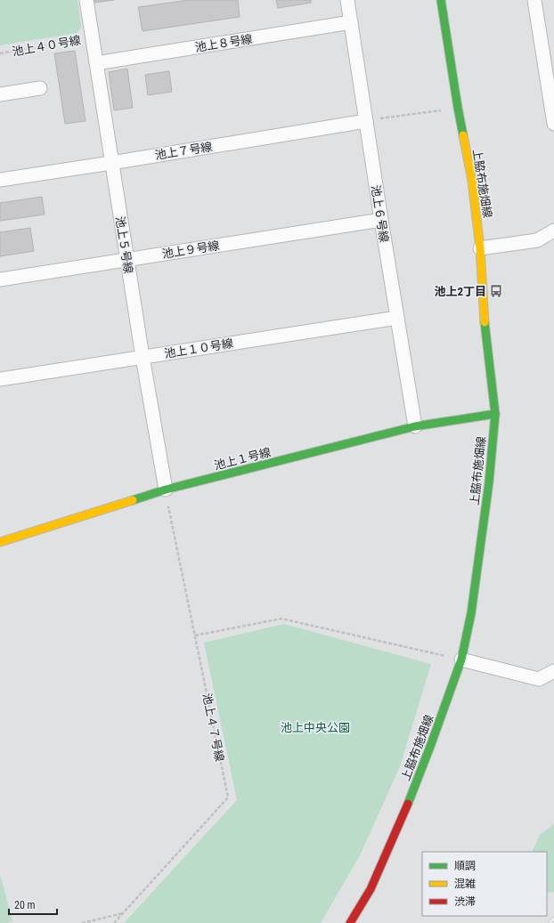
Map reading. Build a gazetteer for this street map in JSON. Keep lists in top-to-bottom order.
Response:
{
  "streets": {
    "street": [
      "池上８号線",
      "池上７号線",
      "上脇布施畑線",
      "池上６号線",
      "池上５号線",
      "池上９号線",
      "池上１０号線",
      "池上１号線"
    ],
    "path": ["池上４０号線", "池上４７号線"]
  },
  "crossings": [
    ["池上８号線", "池上６号線"],
    ["池上８号線", "池上５号線"],
    ["池上４０号線", "池上５号線"],
    ["池上７号線", "池上６号線"],
    ["池上７号線", "池上５号線"],
    ["上脇布施畑線", "池上１号線"],
    ["池上６号線", "池上９号線"],
    ["池上６号線", "池上１０号線"],
    ["池上６号線", "池上１号線"],
    ["池上５号線", "池上９号線"],
    ["池上５号線", "池上１０号線"],
    ["池上５号線", "池上１号線"],
    ["池上５号線", "池上４７号線"],
    ["池上１号線", "池上４７号線"]
  ],
  "parks": ["池上中央公園"],
  "places": {
    "bus stop": ["池上2丁目"]
  },
  "legend": ["順調", "混雑", "渋滞"],
  "scale_bar": "20 m"
}
